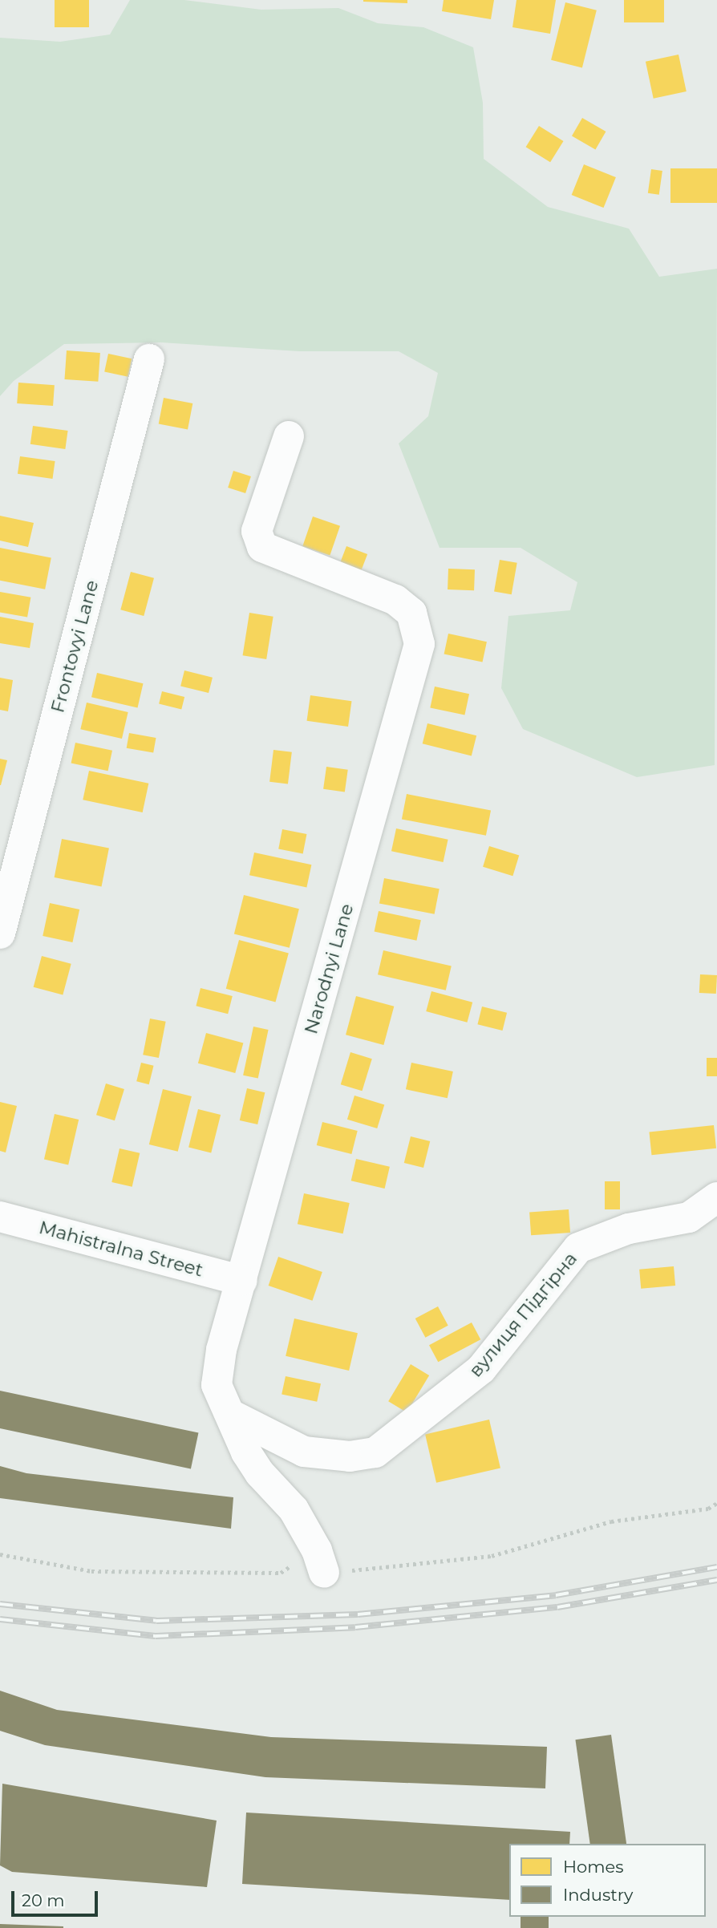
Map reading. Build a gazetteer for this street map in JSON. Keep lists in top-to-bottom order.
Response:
{
  "streets": {
    "street": [
      "Frontovyi Lane",
      "Narodnyi Lane",
      "Mahistralna Street",
      "вулиця Підгірна"
    ]
  },
  "crossings": [
    ["Narodnyi Lane", "Mahistralna Street"],
    ["Narodnyi Lane", "вулиця Підгірна"]
  ],
  "legend": ["Homes", "Industry"],
  "scale_bar": "20 m"
}
